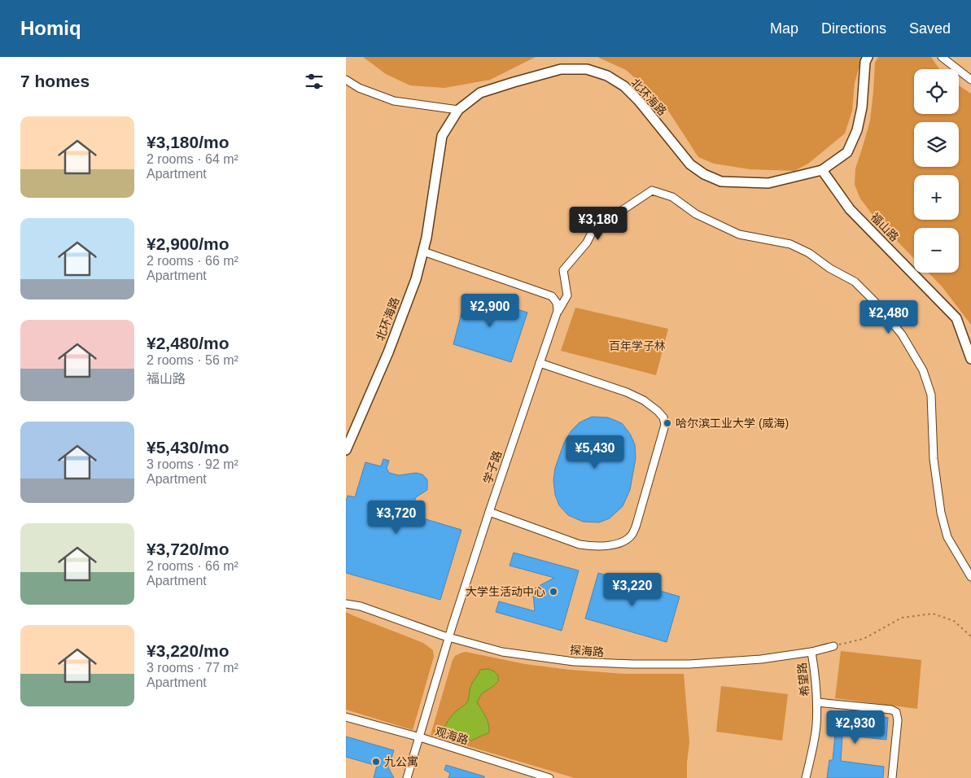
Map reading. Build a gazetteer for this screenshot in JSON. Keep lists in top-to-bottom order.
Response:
{
  "streets": {
    "main road": ["北环海路", "福山路"],
    "street": [
      "学子路",
      "探海路",
      "希望路",
      "观海路"
    ]
  },
  "crossings": [
    ["北环海路", "福山路"],
    ["北环海路", "学子路"],
    ["学子路", "探海路"],
    ["学子路", "观海路"],
    ["探海路", "希望路"]
  ],
  "parks": ["百年学子林"],
  "places": ["哈尔滨工业大学 (威海)", "大学生活动中心", "九公寓"],
  "page": {
    "header": "Homiq",
    "nav": ["Map", "Directions", "Saved"],
    "heading": "7 homes",
    "map_buttons": ["+", "−"],
    "list": [
      {
        "name": "¥3,180/mo",
        "note": "2 rooms · 64 m² · Apartment"
      },
      {
        "name": "¥2,900/mo",
        "note": "2 rooms · 66 m² · Apartment"
      },
      {
        "name": "¥2,480/mo",
        "note": "2 rooms · 56 m² · 福山路"
      },
      {
        "name": "¥5,430/mo",
        "note": "3 rooms · 92 m² · Apartment"
      },
      {
        "name": "¥3,720/mo",
        "note": "2 rooms · 66 m² · Apartment"
      },
      {
        "name": "¥3,220/mo",
        "note": "3 rooms · 77 m² · Apartment"
      }
    ],
    "price": [
      "¥3,180",
      "¥2,900",
      "¥2,480",
      "¥5,430",
      "¥3,720",
      "¥3,220",
      "¥2,930"
    ]
  }
}
